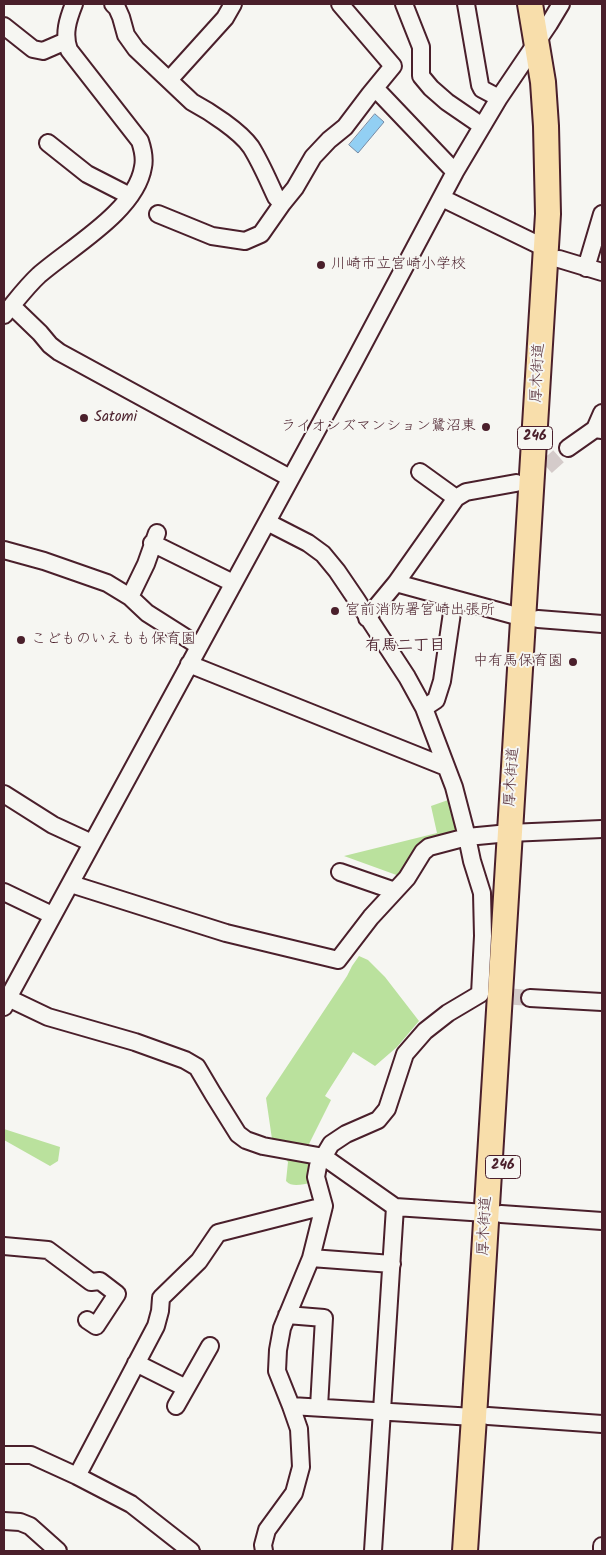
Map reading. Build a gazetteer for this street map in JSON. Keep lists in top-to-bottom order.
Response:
{
  "streets": {
    "highway": ["厚木街道", "246"]
  },
  "districts": ["有馬二丁目"],
  "places": [
    "川崎市立宮崎小学校",
    "Satomi",
    "ライオンズマンション鷺沼東",
    "宮前消防署宮崎出張所",
    "こどものいえもも保育園",
    "中有馬保育園"
  ]
}
